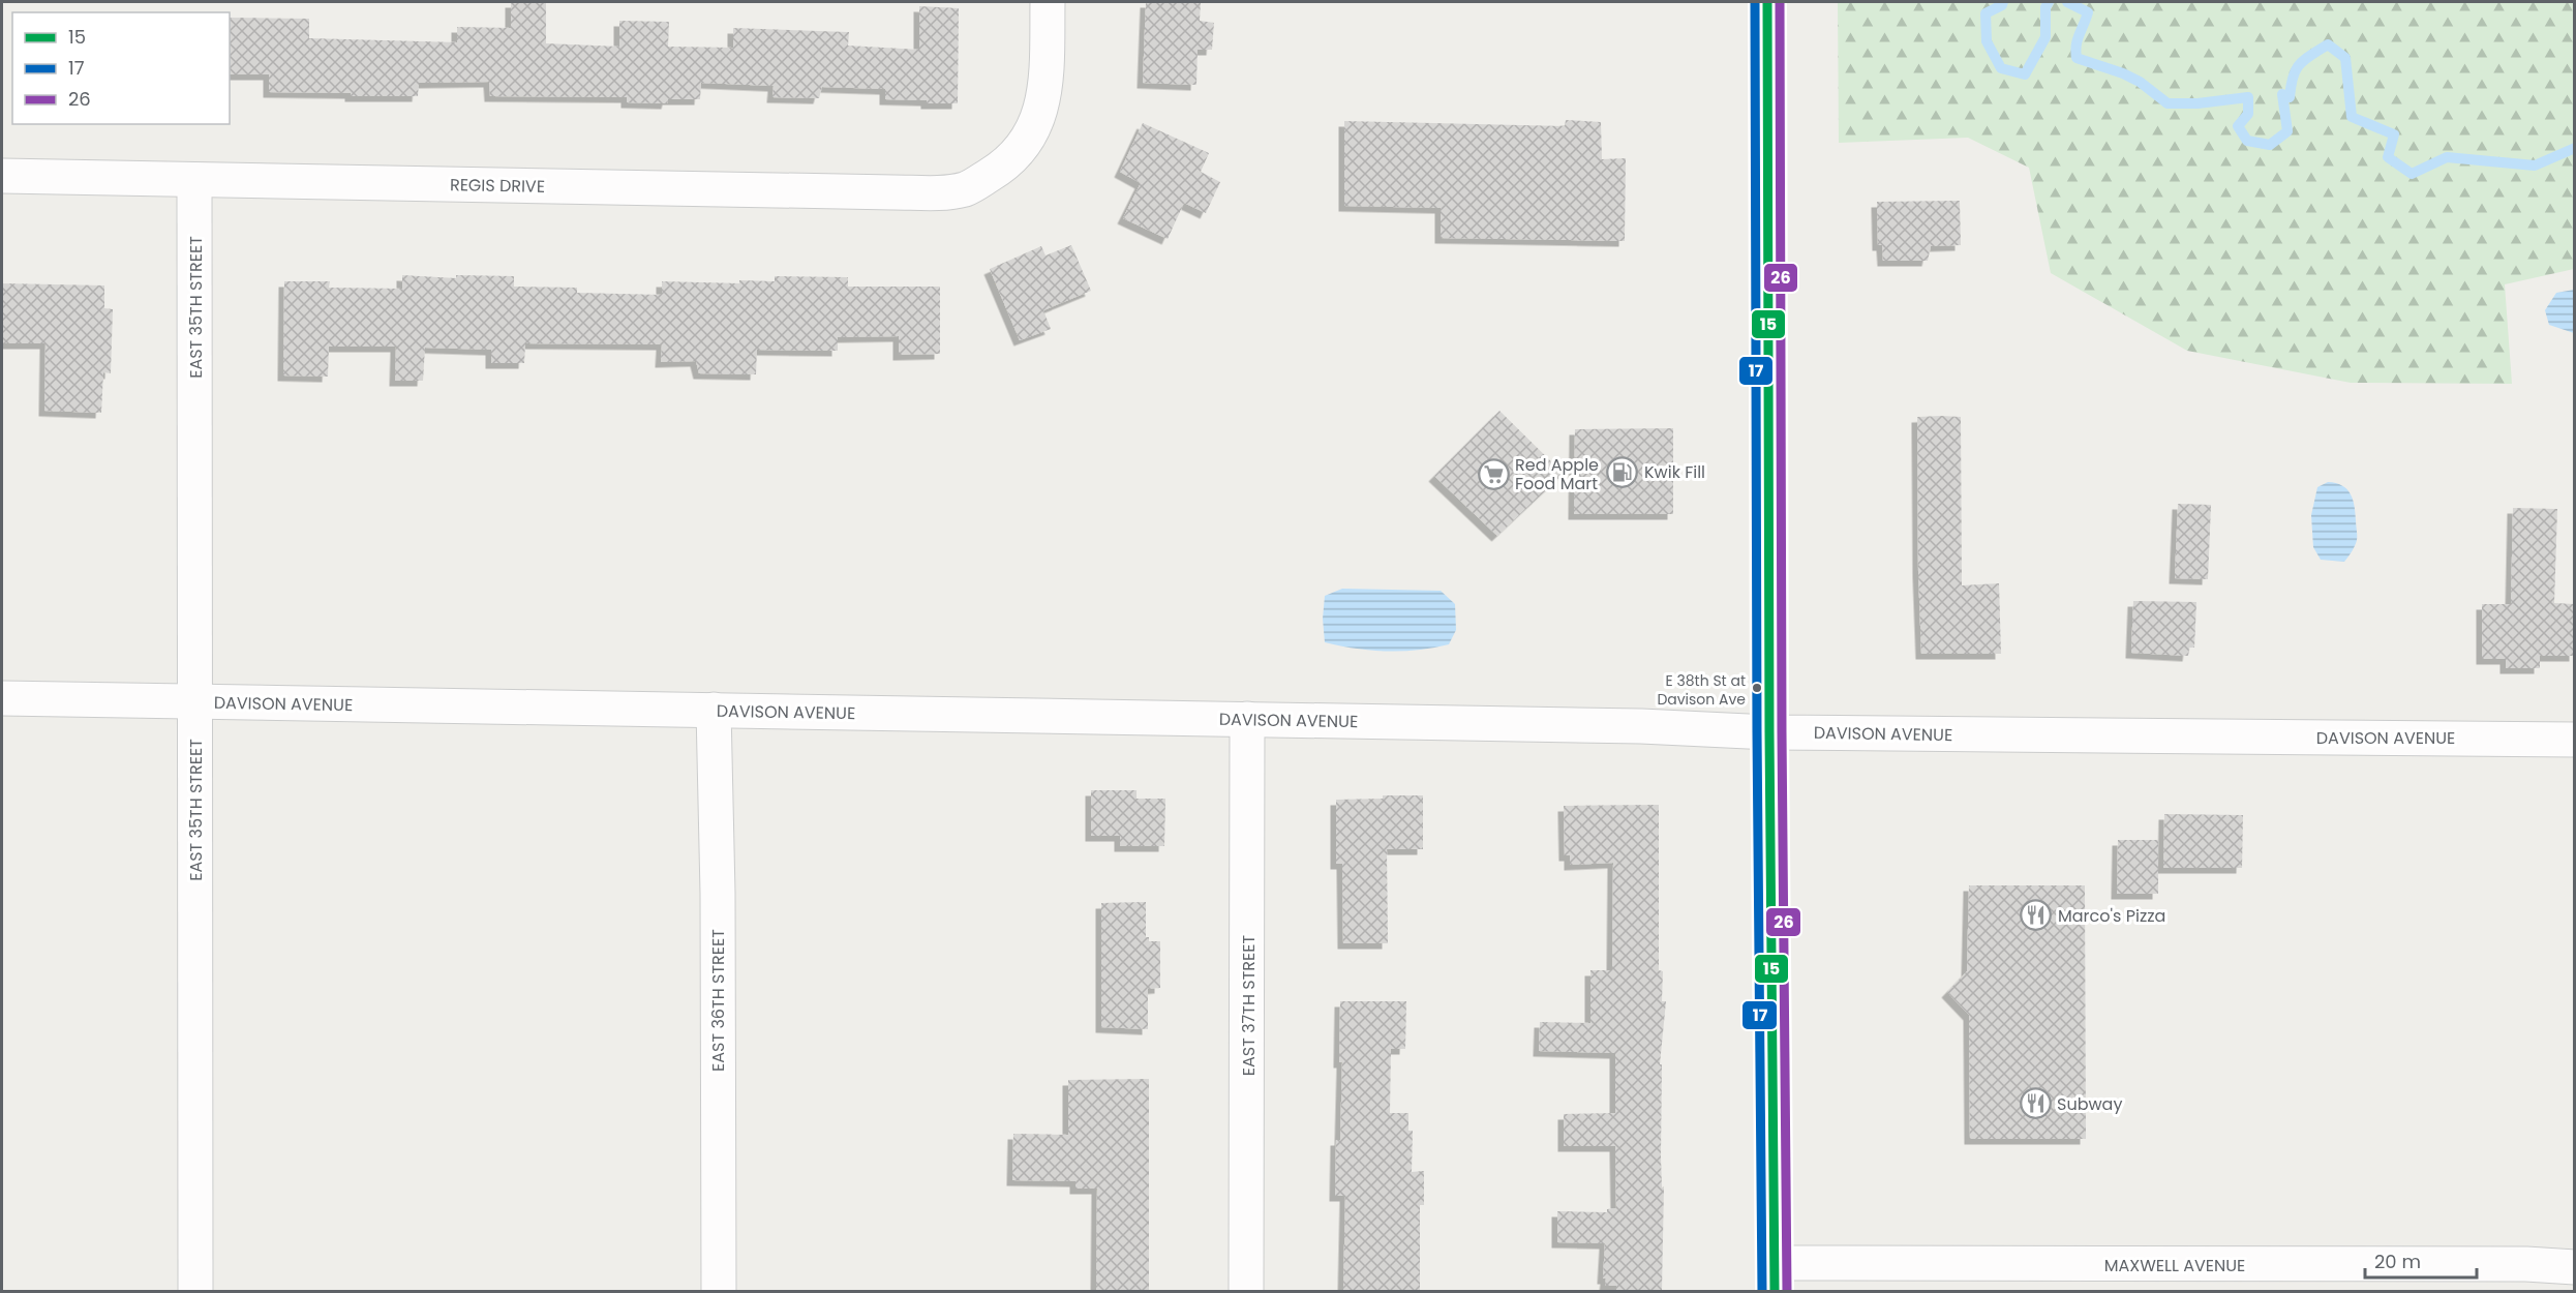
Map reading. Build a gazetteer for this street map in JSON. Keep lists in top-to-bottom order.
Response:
{
  "streets": {
    "street": [
      "REGIS DRIVE",
      "EAST 35TH STREET",
      "DAVISON AVENUE",
      "EAST 36TH STREET",
      "EAST 37TH STREET",
      "MAXWELL AVENUE"
    ]
  },
  "crossings": [
    ["REGIS DRIVE", "EAST 35TH STREET"],
    ["EAST 35TH STREET", "DAVISON AVENUE"],
    ["DAVISON AVENUE", "EAST 36TH STREET"],
    ["DAVISON AVENUE", "EAST 37TH STREET"]
  ],
  "places": {
    "fuel station": ["Kwik Fill"],
    "supermarket": ["Red Apple Food Mart"],
    "other": ["E 38th St at Davison Ave"],
    "restaurant": ["Marco's Pizza", "Subway"]
  },
  "lines": ["transit line 15", "transit line 17", "transit line 26"],
  "legend": ["15", "17", "26"],
  "scale_bar": "20 m"
}
